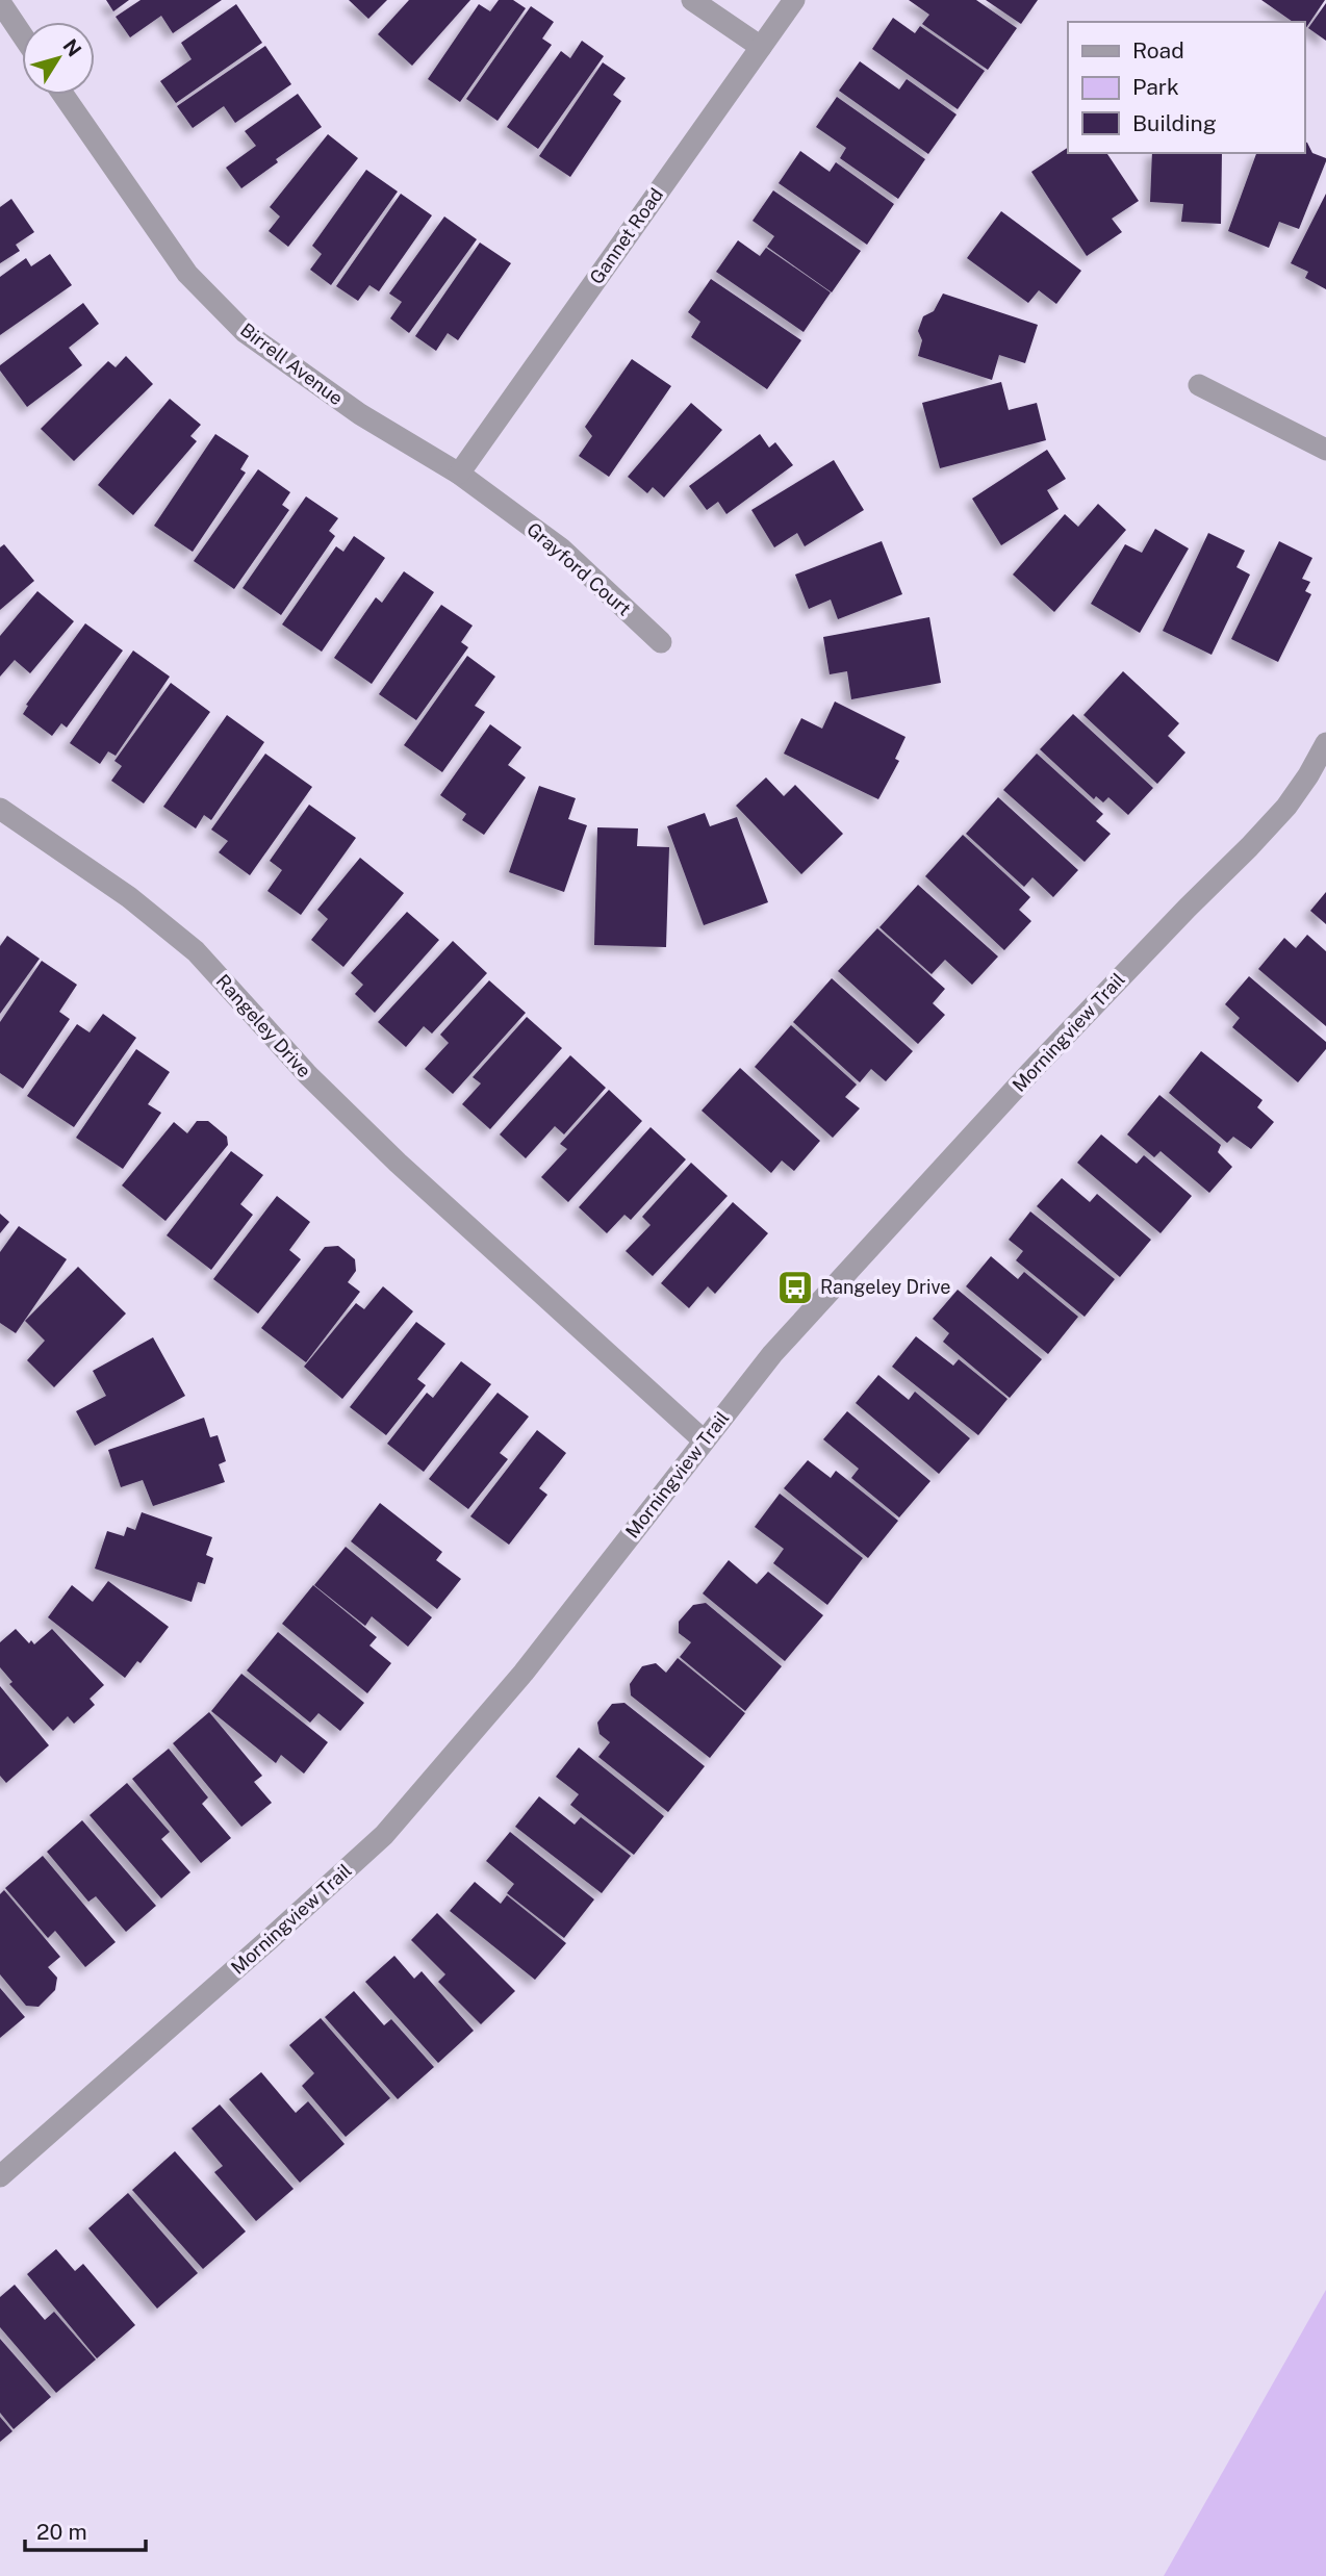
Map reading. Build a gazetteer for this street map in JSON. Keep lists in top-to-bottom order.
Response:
{
  "streets": {
    "street": [
      "Gannet Road",
      "Birrell Avenue",
      "Grayford Court",
      "Rangeley Drive",
      "Morningview Trail"
    ]
  },
  "crossings": [
    ["Gannet Road", "Birrell Avenue"],
    ["Gannet Road", "Grayford Court"],
    ["Birrell Avenue", "Grayford Court"],
    ["Rangeley Drive", "Morningview Trail"]
  ],
  "places": {
    "bus stop": ["Rangeley Drive"]
  },
  "legend": ["Road", "Park", "Building"],
  "scale_bar": "20 m",
  "north": "top right"
}
